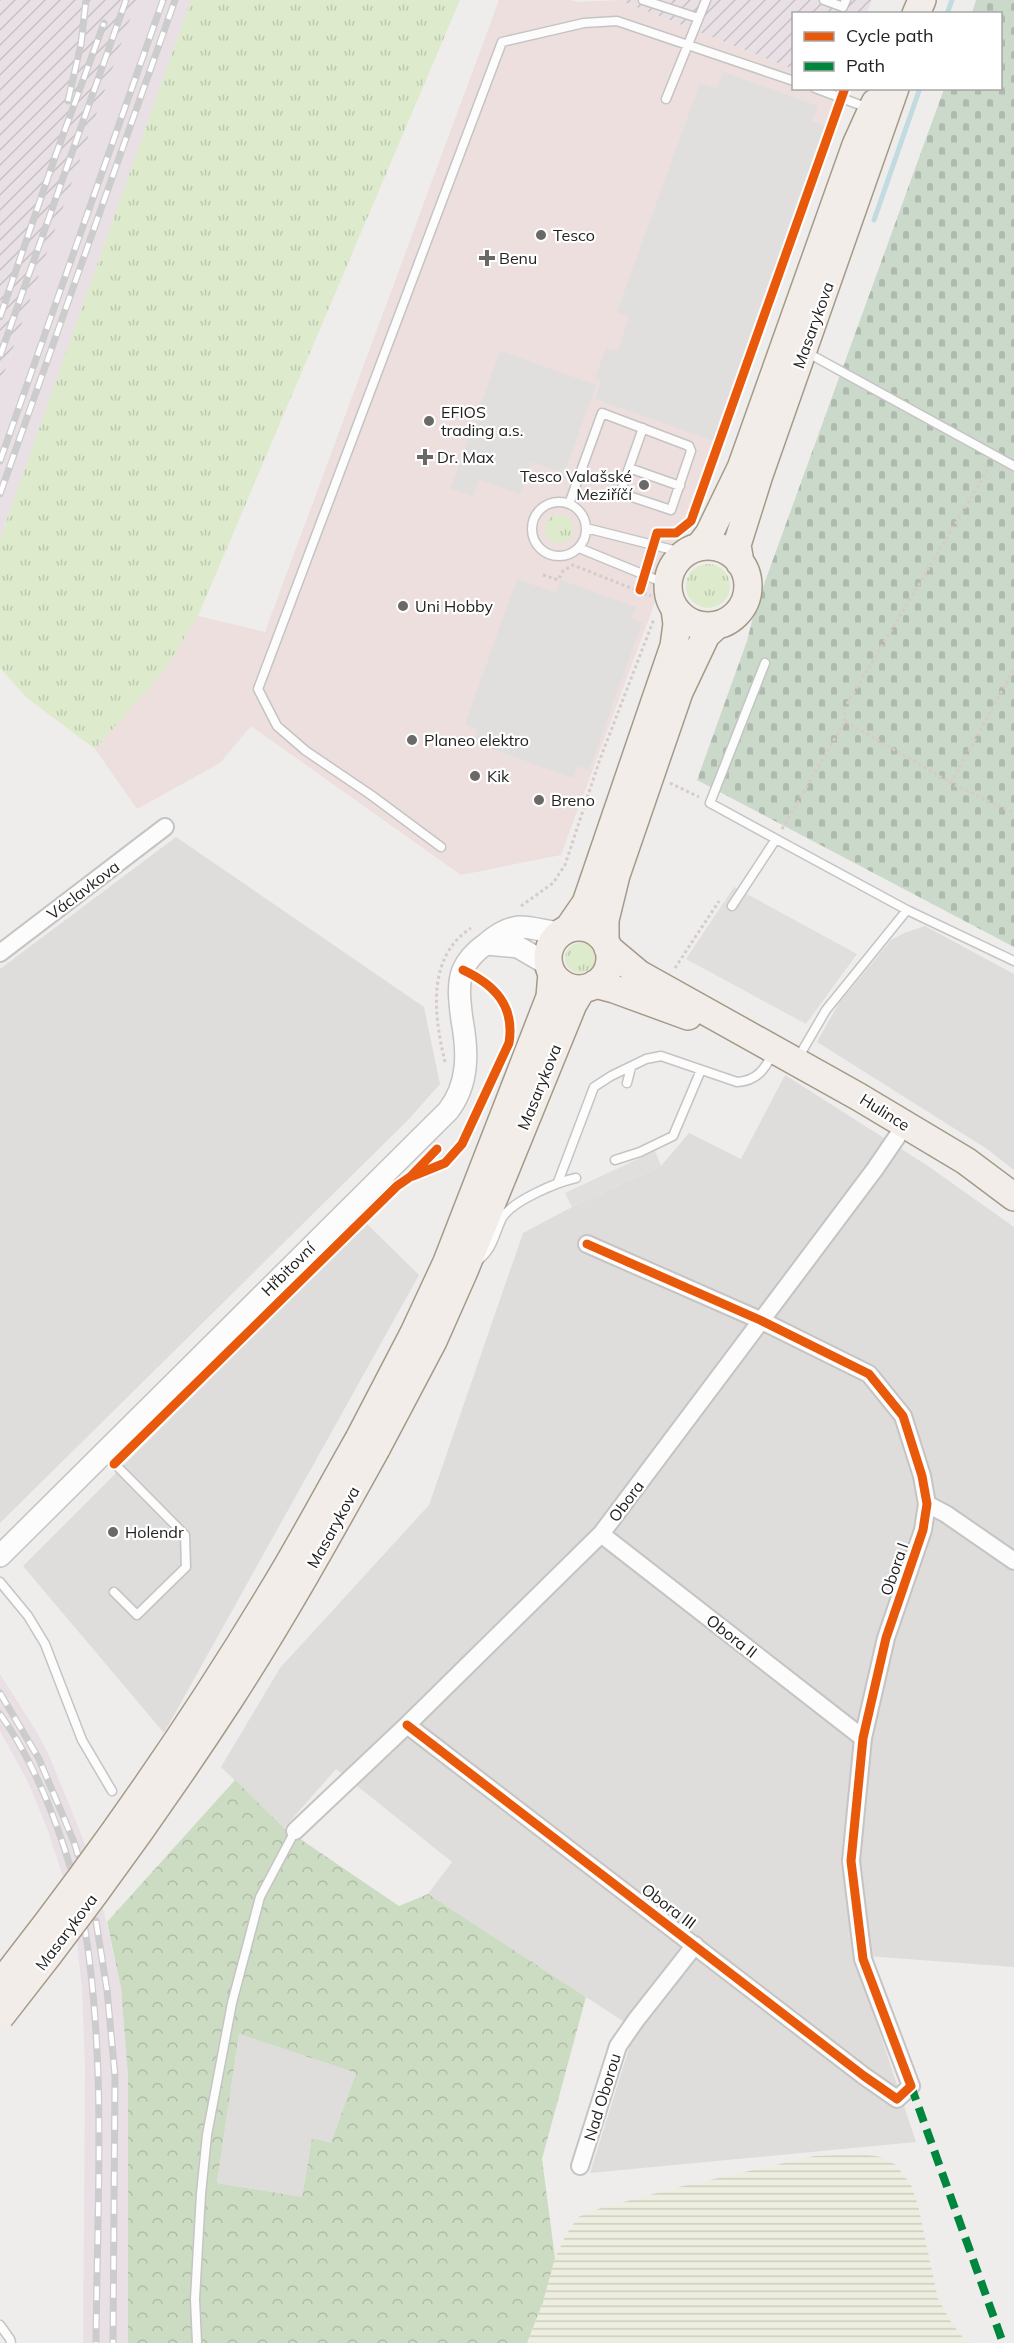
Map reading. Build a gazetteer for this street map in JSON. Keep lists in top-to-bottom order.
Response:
{
  "streets": {
    "main road": ["Masarykova", "Hulince"],
    "street": [
      "Václavkova",
      "Hřbitovní",
      "Obora",
      "Obora I",
      "Obora II",
      "Obora III",
      "Nad Oborou"
    ]
  },
  "crossings": [
    ["Masarykova", "Hulince"],
    ["Masarykova", "Hřbitovní"],
    ["Hulince", "Hřbitovní"],
    ["Hulince", "Obora"],
    ["Obora", "Obora I"],
    ["Obora", "Obora II"],
    ["Obora", "Obora III"],
    ["Obora I", "Obora II"],
    ["Obora I", "Obora III"],
    ["Obora III", "Nad Oborou"]
  ],
  "places": {
    "other": [
      "Tesco",
      "EFIOS trading a.s.",
      "Tesco Valašské Meziříčí",
      "Uni Hobby",
      "Planeo elektro",
      "Kik",
      "Breno",
      "Holendr"
    ],
    "health": ["Benu", "Dr. Max"]
  },
  "legend": ["Cycle path", "Path"]
}
